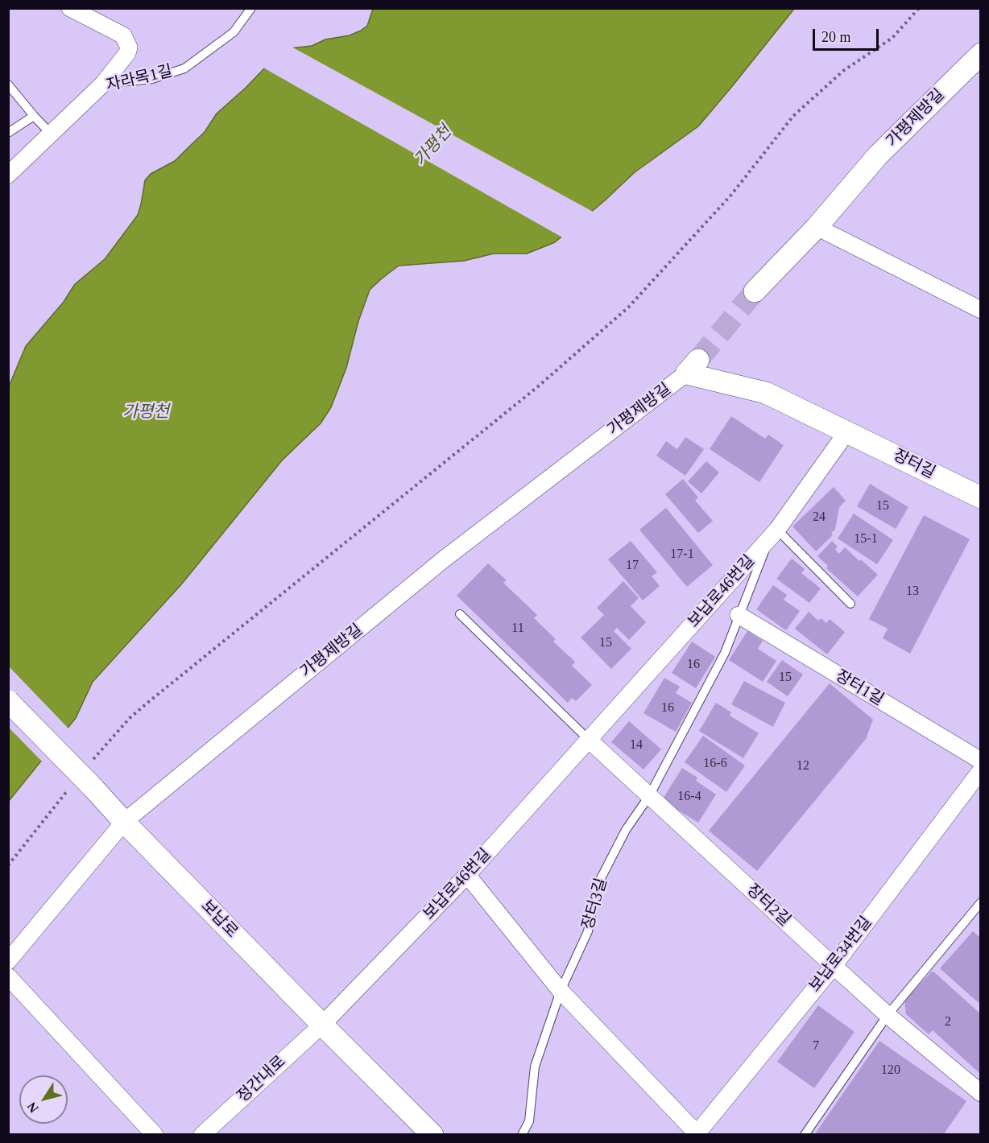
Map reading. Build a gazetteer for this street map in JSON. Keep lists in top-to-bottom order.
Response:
{
  "streets": {
    "street": [
      "자라목1길",
      "가평제방길",
      "장터길",
      "보납로46번길",
      "장터1길",
      "장터2길",
      "보납로",
      "보납로34번길",
      "정간내로"
    ],
    "lane": ["장터3길"]
  },
  "crossings": [
    ["가평제방길", "장터길"],
    ["가평제방길", "보납로46번길"],
    ["가평제방길", "보납로"],
    ["장터길", "보납로46번길"],
    ["보납로46번길", "장터2길"],
    ["보납로46번길", "보납로"],
    ["보납로46번길", "정간내로"],
    ["장터3길", "장터2길"],
    ["장터2길", "보납로34번길"],
    ["보납로", "정간내로"]
  ],
  "water": ["가평천"],
  "house_numbers": [
    "15",
    "24",
    "15-1",
    "17-1",
    "17",
    "13",
    "11",
    "15",
    "16",
    "15",
    "16",
    "14",
    "16-6",
    "12",
    "16-4",
    "2",
    "7",
    "120"
  ],
  "scale_bar": "20 m",
  "north": "bottom left"
}
